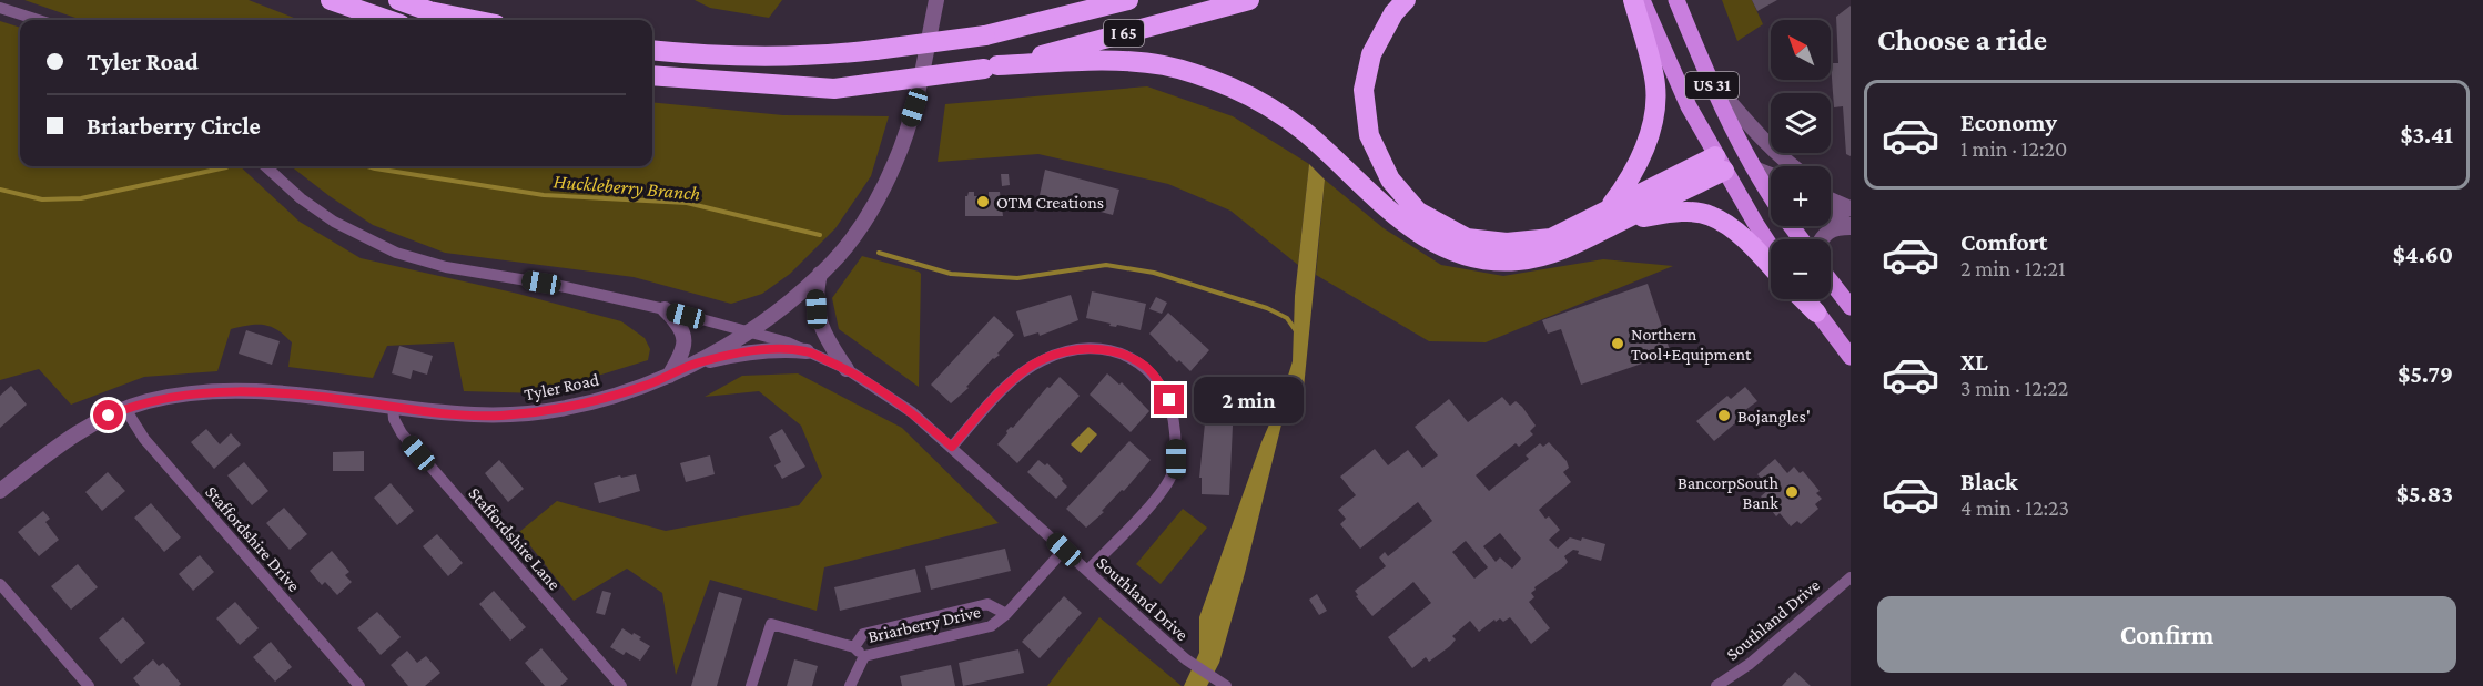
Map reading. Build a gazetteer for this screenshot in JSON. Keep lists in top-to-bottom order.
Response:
{
  "streets": {
    "highway": ["I 65"],
    "main road": ["US 31"],
    "street": [
      "Tyler Road",
      "Staffordshire Drive",
      "Staffordshire Lane",
      "Southland Drive",
      "Briarberry Drive"
    ]
  },
  "crossings": [
    ["Tyler Road", "Staffordshire Drive"],
    ["Tyler Road", "Staffordshire Lane"],
    ["Tyler Road", "Southland Drive"],
    ["Southland Drive", "Briarberry Drive"]
  ],
  "water": ["Huckleberry Branch"],
  "places": [
    "OTM Creations",
    "Northern Tool+Equipment",
    "Bojangles'",
    "BancorpSouth Bank"
  ],
  "north": "top left",
  "page": {
    "heading": "Choose a ride",
    "map_buttons": ["+", "−"],
    "banner": ["Tyler Road", "Briarberry Circle"],
    "list": [
      {
        "name": "Economy",
        "note": "1 min · 12:20",
        "value": "$3.41"
      },
      {
        "name": "Comfort",
        "note": "2 min · 12:21",
        "value": "$4.60"
      },
      {
        "name": "XL",
        "note": "3 min · 12:22",
        "value": "$5.79"
      },
      {
        "name": "Black",
        "note": "4 min · 12:23",
        "value": "$5.83"
      }
    ],
    "bubble": "2 min",
    "buttons": "Confirm"
  }
}
